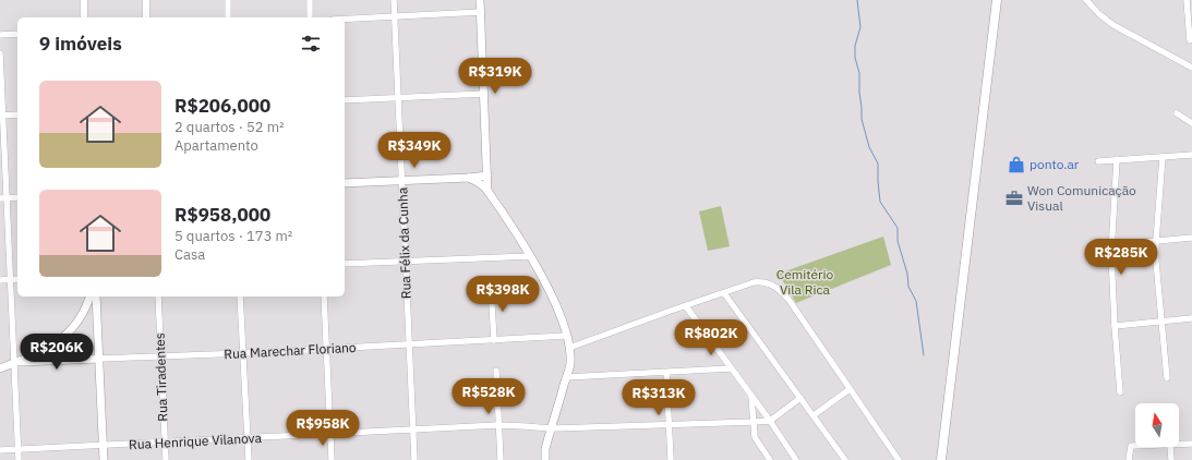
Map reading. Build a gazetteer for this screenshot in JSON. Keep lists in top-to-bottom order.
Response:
{
  "streets": {
    "main road": ["Rua Marechar Floriano"],
    "street": ["Rua Félix da Cunha", "Rua Tiradentes", "Rua Henrique Vilanova"]
  },
  "crossings": [
    ["Rua Félix da Cunha", "Rua Marechar Floriano"],
    ["Rua Félix da Cunha", "Rua Henrique Vilanova"],
    ["Rua Marechar Floriano", "Rua Tiradentes"],
    ["Rua Tiradentes", "Rua Henrique Vilanova"]
  ],
  "parks": ["Cemitério Vila Rica"],
  "places": {
    "shop": ["ponto.ar"],
    "office": ["Won Comunicação Visual"]
  },
  "north": "top",
  "page": {
    "heading": "9 imóveis",
    "price": [
      "R$319K",
      "R$349K",
      "R$285K",
      "R$398K",
      "R$802K",
      "R$206K",
      "R$528K",
      "R$313K",
      "R$958K"
    ],
    "list": [
      {
        "name": "R$206,000",
        "note": "2 quartos · 52 m² · Apartamento"
      },
      {
        "name": "R$958,000",
        "note": "5 quartos · 173 m² · Casa"
      }
    ]
  }
}
